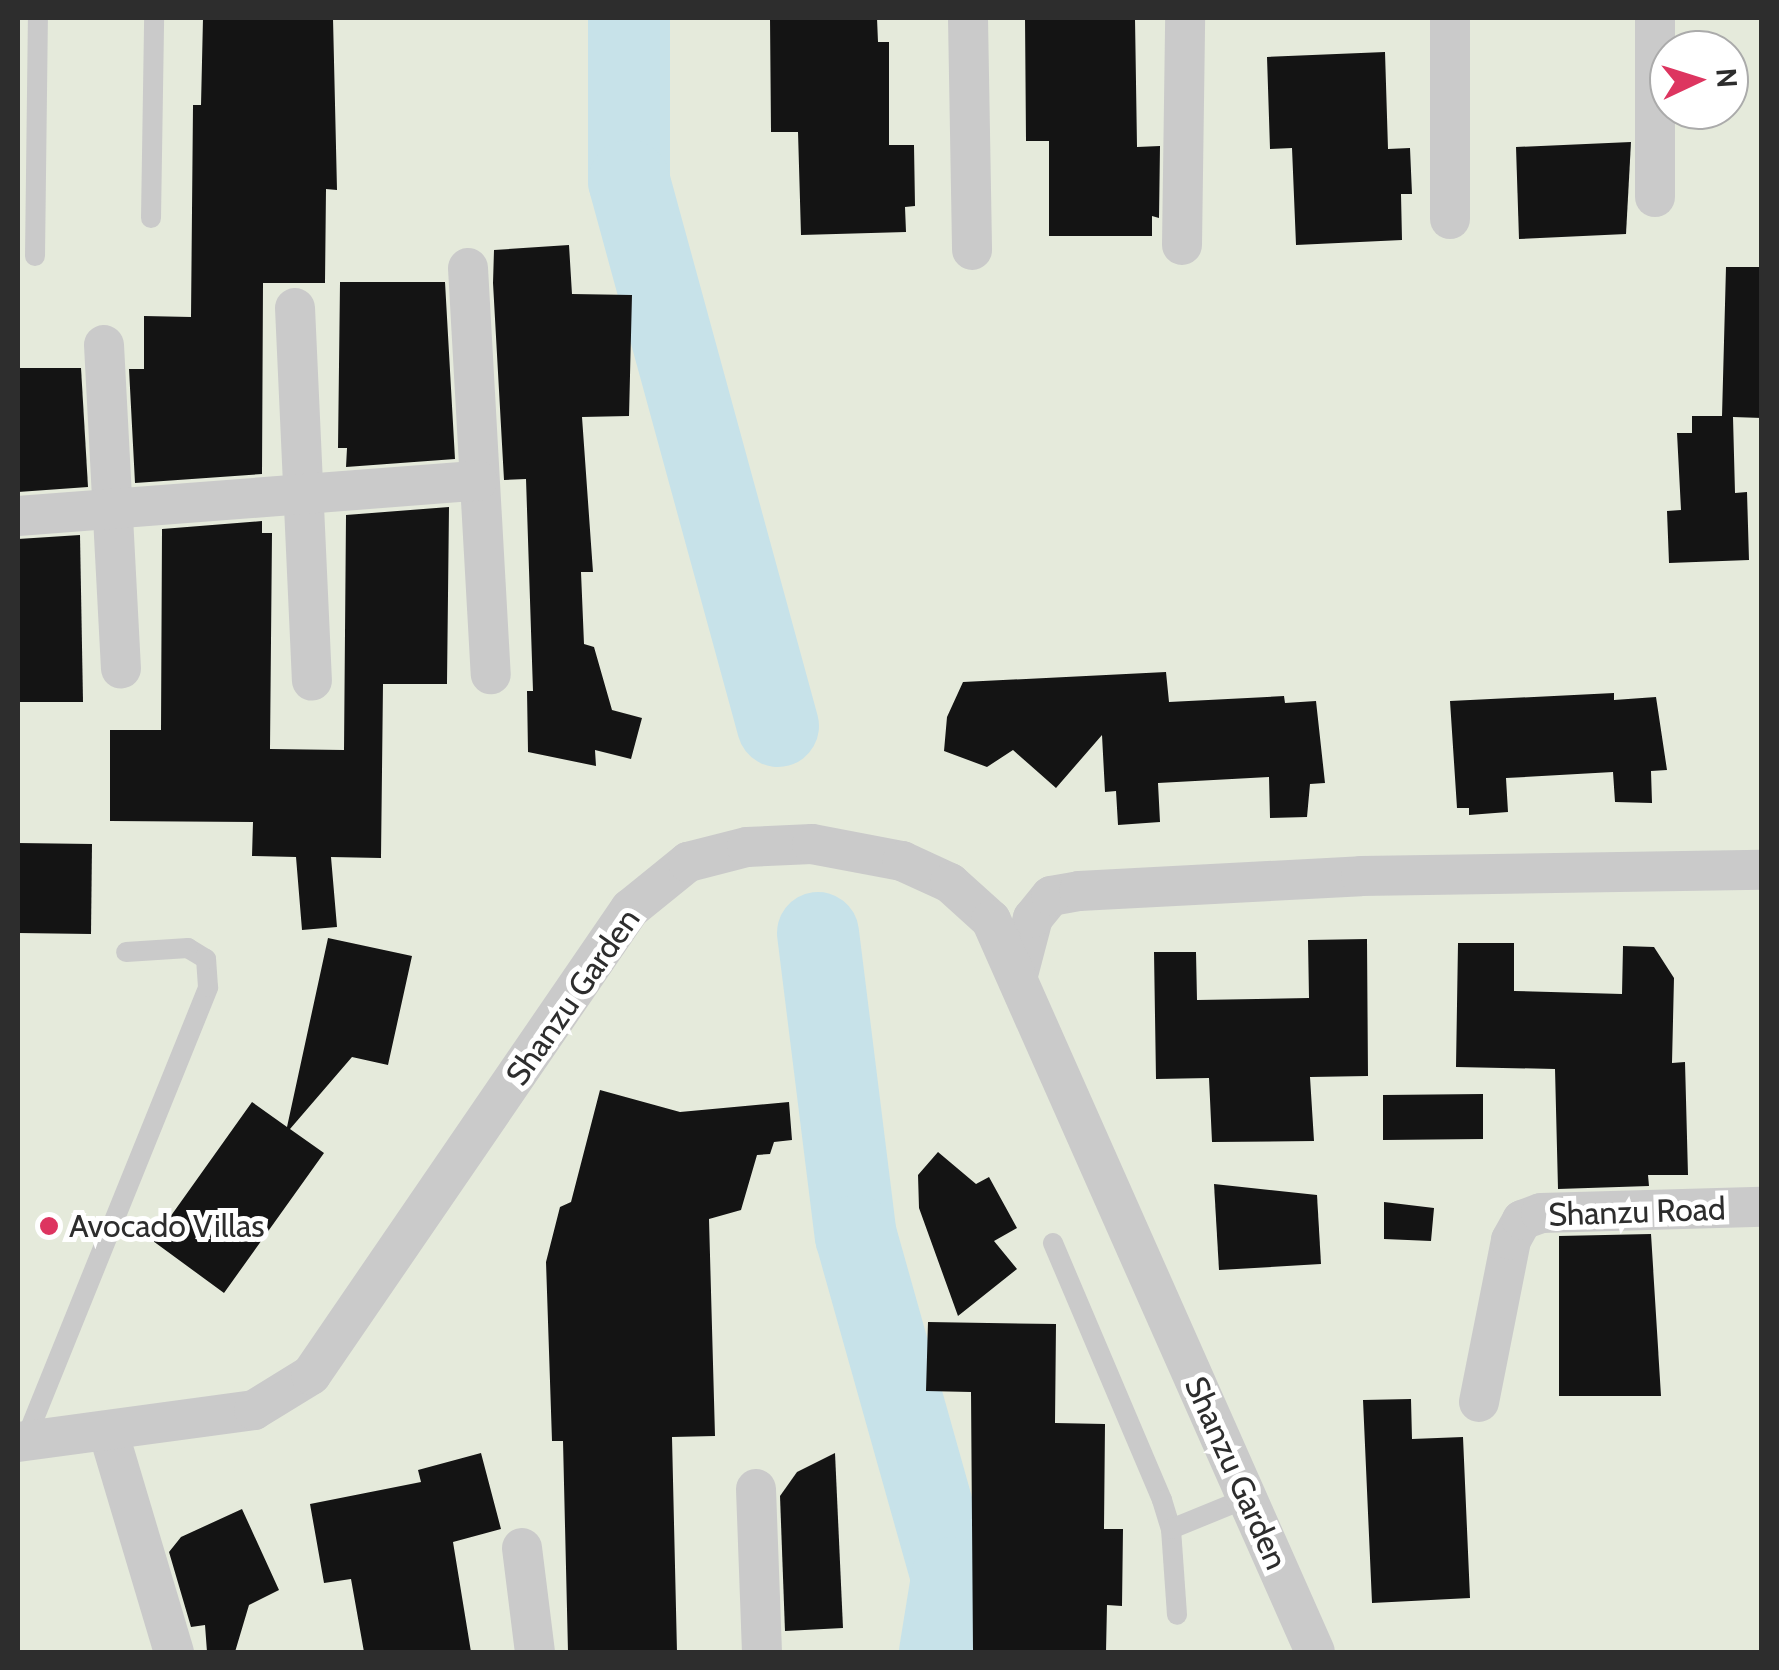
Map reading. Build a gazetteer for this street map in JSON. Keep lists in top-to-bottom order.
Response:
{
  "streets": {
    "street": ["Shanzu Garden", "Shanzu Road"]
  },
  "places": ["Avocado Villas"],
  "north": "right"
}
